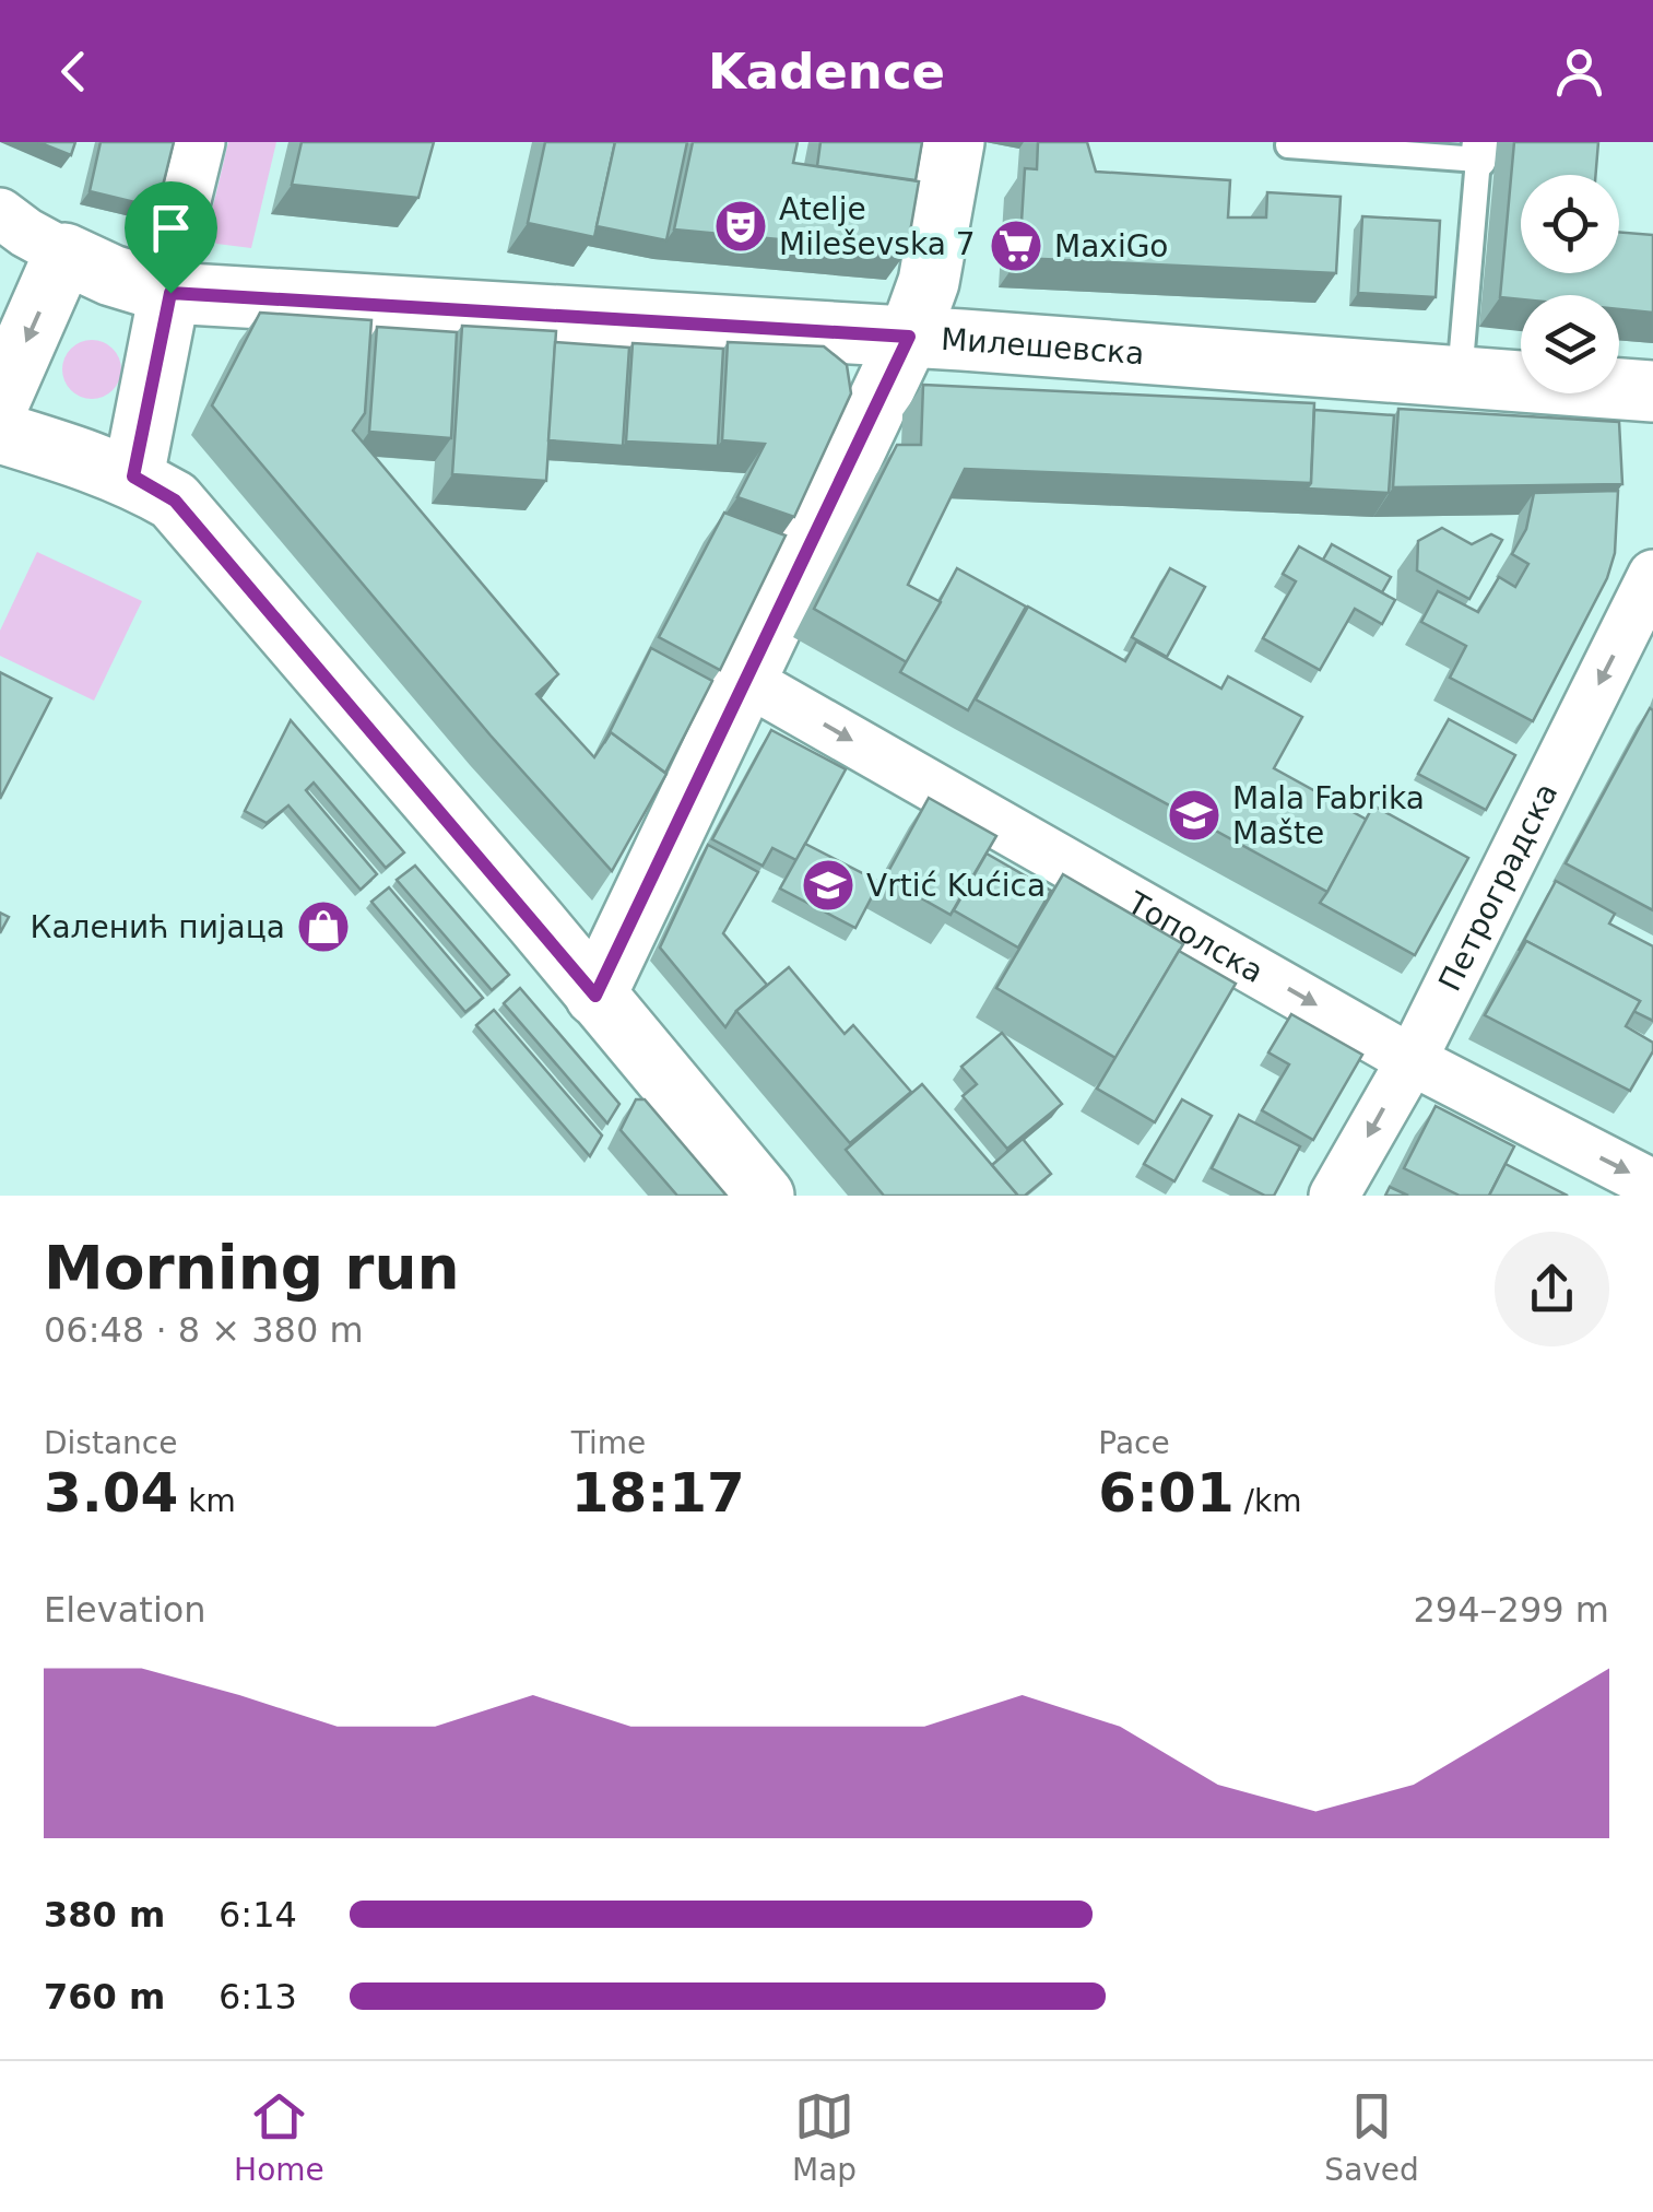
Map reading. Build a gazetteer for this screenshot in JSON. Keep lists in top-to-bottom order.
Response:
{
  "streets": {
    "main road": ["Милешевска"],
    "street": ["Петроградска", "Тополска"]
  },
  "crossings": [
    ["Петроградска", "Тополска"]
  ],
  "one_way": ["Петроградска", "Тополска"],
  "places": {
    "theatre": ["Atelje Mileševska 7"],
    "supermarket": ["MaxiGo"],
    "school or university": ["Mala Fabrika Mašte", "Vrtić Kućica"],
    "shop": ["Каленић пијаца"]
  },
  "page": {
    "header": "Kadence",
    "heading": ["Morning run", "06:48 · 8 × 380 m"],
    "stats": [
      ["Distance", "3.04 km"],
      ["Time", "18:17"],
      ["Pace", "6:01 /km"]
    ],
    "chart": ["Elevation", "294–299 m"],
    "list": [
      {
        "name": "380 m",
        "note": "6:14"
      },
      {
        "name": "760 m",
        "note": "6:13"
      }
    ],
    "tabs": ["Home", "Map", "Saved"]
  }
}
